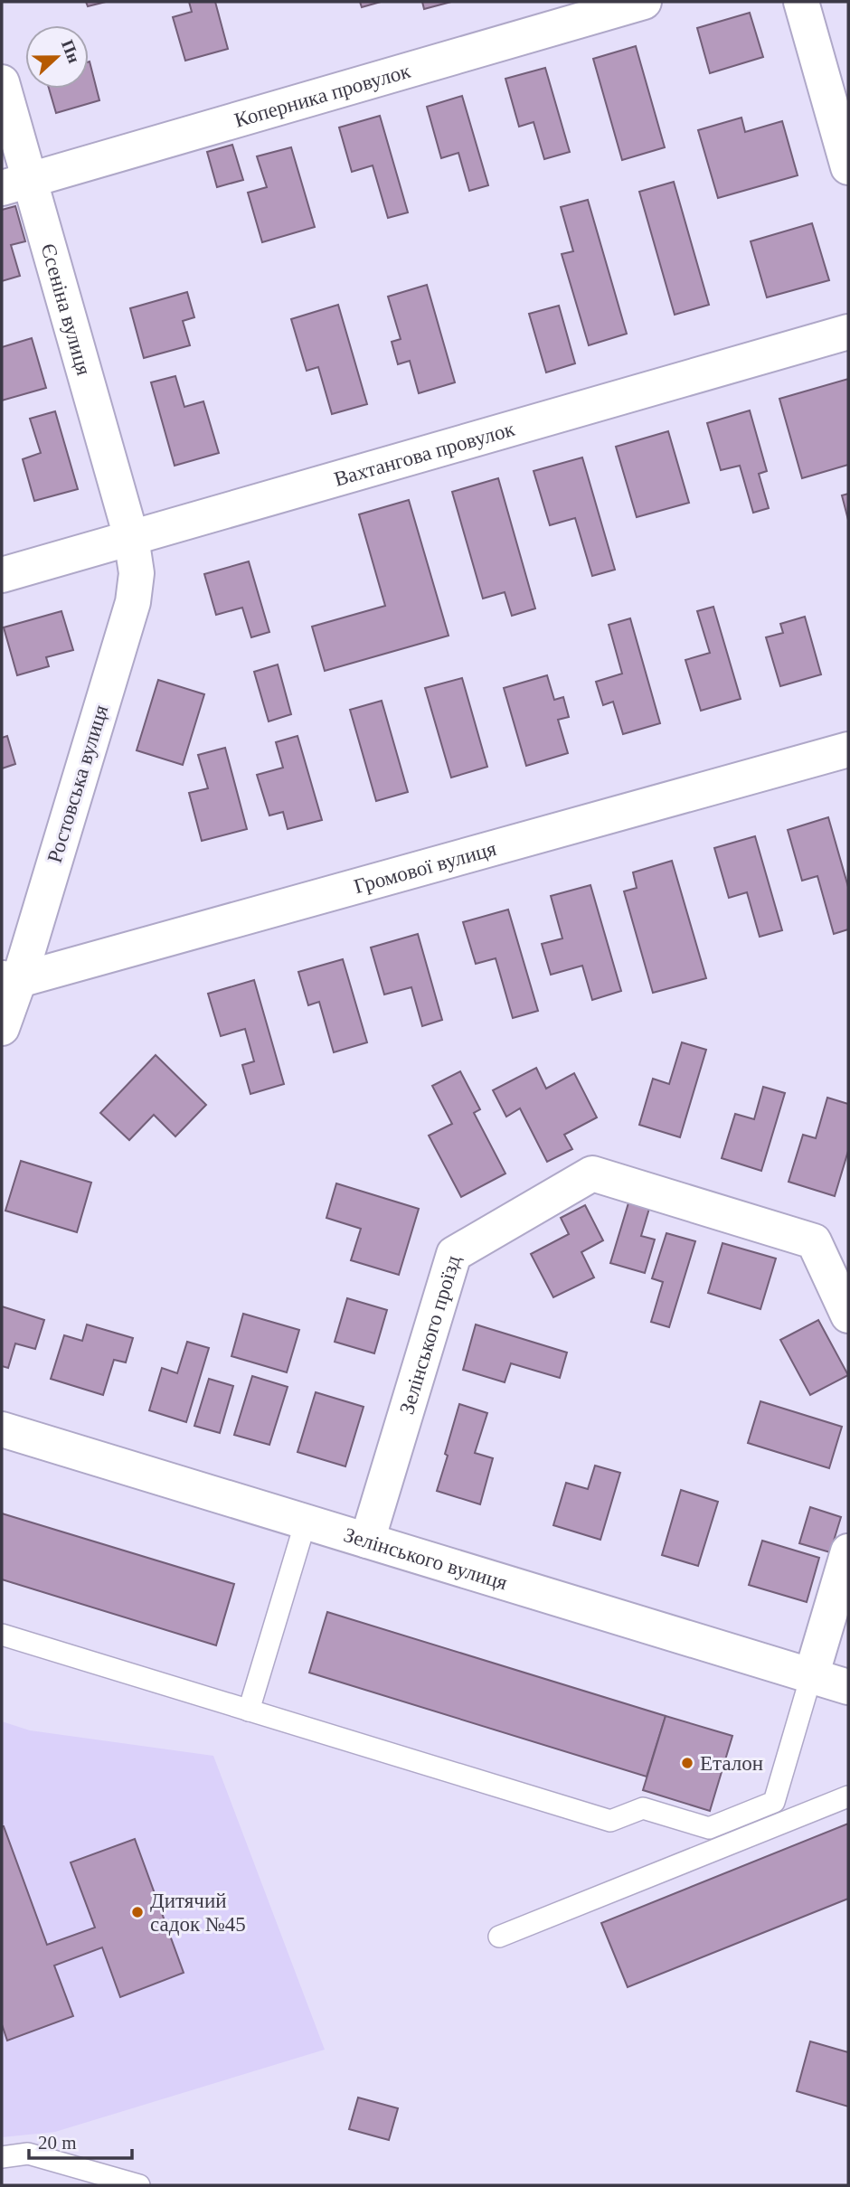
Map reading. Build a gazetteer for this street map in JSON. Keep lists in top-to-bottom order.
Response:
{
  "streets": {
    "street": [
      "Коперника провулок",
      "Єсеніна вулиця",
      "Вахтангова провулок",
      "Ростовська вулиця",
      "Громової вулиця",
      "Зелінського проїзд",
      "Зелінського вулиця"
    ]
  },
  "crossings": [
    ["Коперника провулок", "Єсеніна вулиця"],
    ["Єсеніна вулиця", "Вахтангова провулок"],
    ["Єсеніна вулиця", "Ростовська вулиця"],
    ["Вахтангова провулок", "Ростовська вулиця"],
    ["Ростовська вулиця", "Громової вулиця"],
    ["Зелінського проїзд", "Зелінського вулиця"]
  ],
  "places": ["Еталон", "Дитячий садок №45"],
  "scale_bar": "20 m",
  "north": "right"
}
